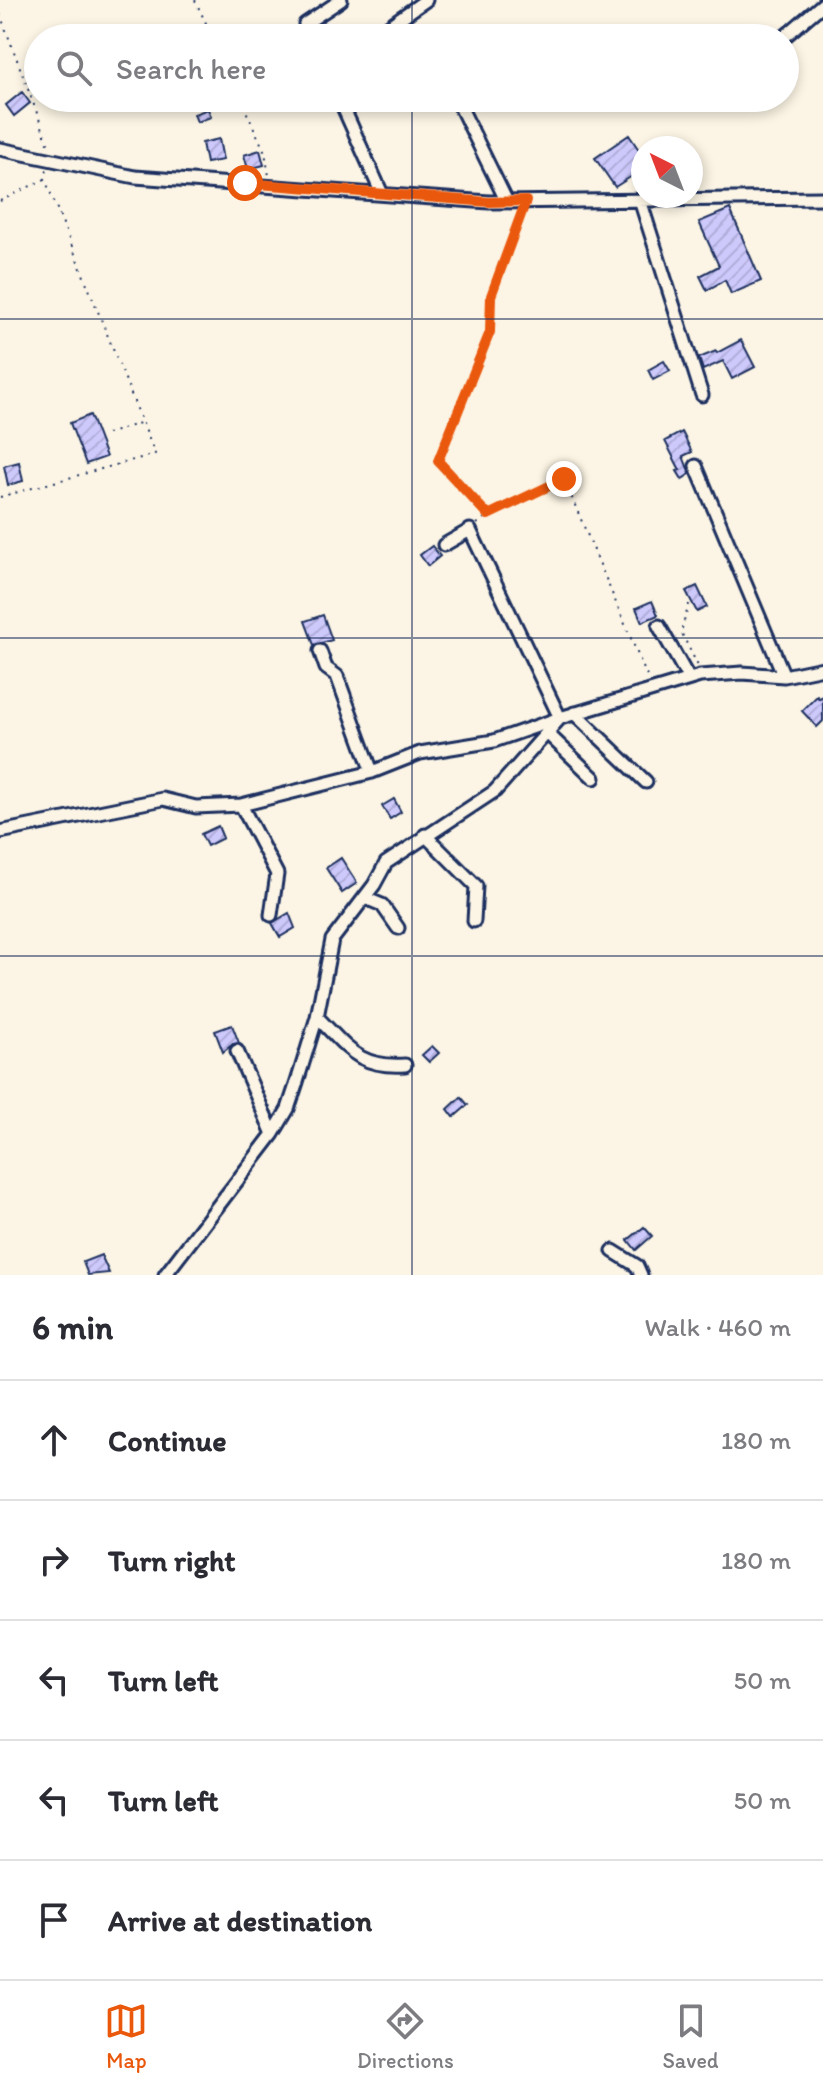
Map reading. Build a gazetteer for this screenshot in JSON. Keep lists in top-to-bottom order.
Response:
{
  "north": "top left",
  "page": {
    "search": "Search here",
    "heading": ["6 min", "Walk · 460 m"],
    "list": [
      ["Continue", "180 m"],
      ["Turn right", "180 m"],
      ["Turn left", "50 m"],
      ["Turn left", "50 m"],
      "Arrive at destination"
    ],
    "nav": ["Map", "Directions", "Saved"]
  }
}
